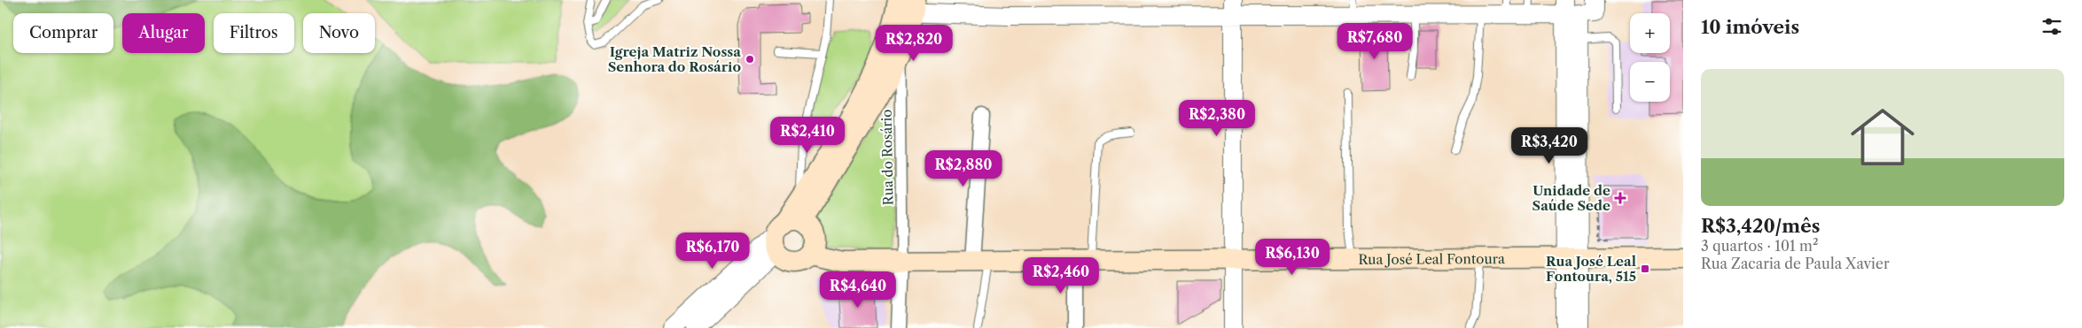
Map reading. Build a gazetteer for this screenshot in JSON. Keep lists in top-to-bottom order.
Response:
{
  "streets": {
    "main road": ["Rua José Leal Fontoura"],
    "street": ["Rua do Rosário"]
  },
  "crossings": [
    ["Rua do Rosário", "Rua José Leal Fontoura"]
  ],
  "places": {
    "other": ["Igreja Matriz Nossa Senhora do Rosário"],
    "health": ["Unidade de Saúde Sede"],
    "transit": ["Rua José Leal Fontoura, 515"]
  },
  "page": {
    "heading": "10 imóveis",
    "map_buttons": ["+", "−"],
    "chip": [
      "Comprar",
      "Alugar",
      "Filtros",
      "Novo"
    ],
    "price": [
      "R$7,680",
      "R$2,820",
      "R$2,380",
      "R$2,410",
      "R$3,420",
      "R$2,880",
      "R$6,170",
      "R$6,130",
      "R$2,460",
      "R$4,640"
    ],
    "list": [
      {
        "name": "R$3,420/mês",
        "note": "3 quartos · 101 m² · Rua Zacaria de Paula Xavier"
      }
    ]
  }
}
